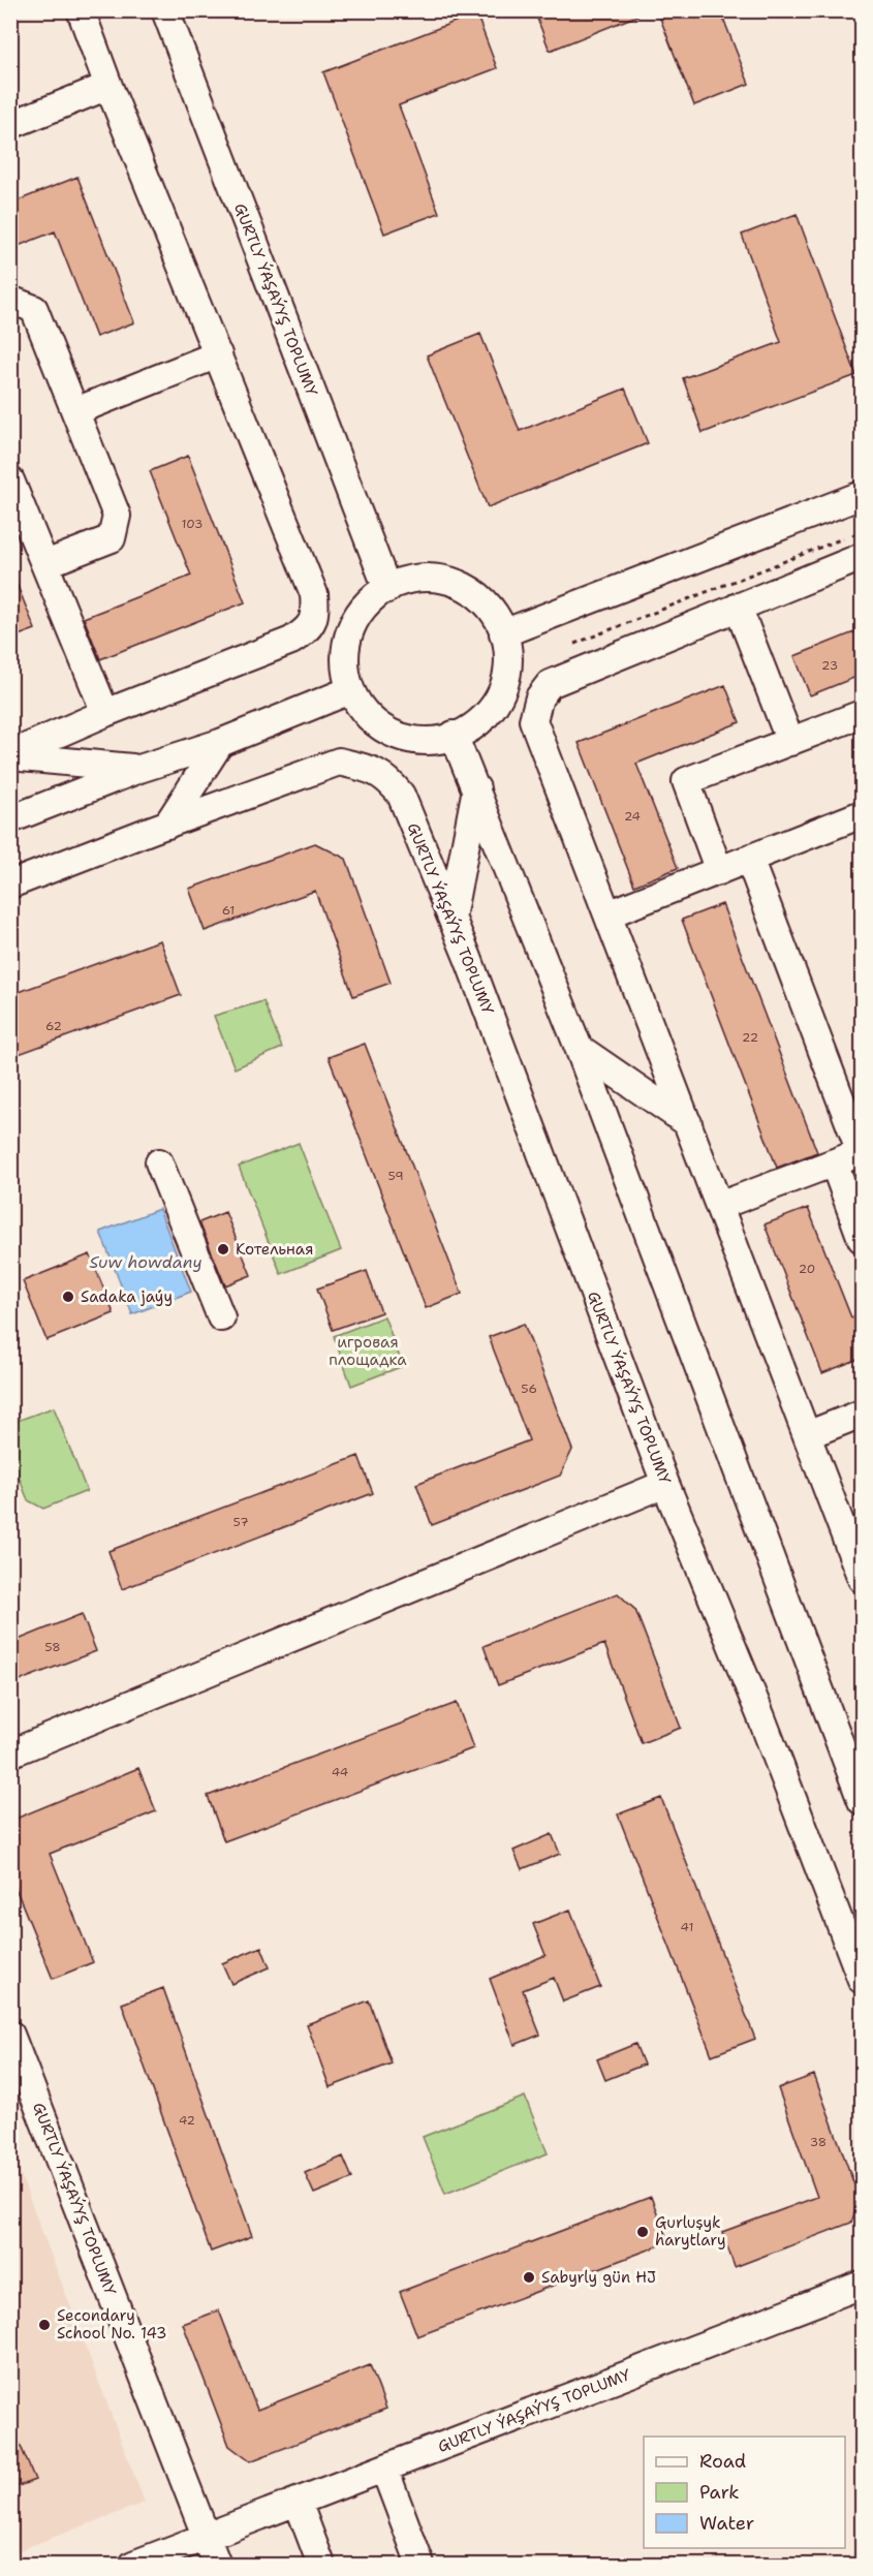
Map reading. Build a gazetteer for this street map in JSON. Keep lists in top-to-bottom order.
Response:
{
  "streets": {
    "street": ["GURTLY ÝAŞAÝYŞ TOPLUMY"]
  },
  "water": ["Suw howdany"],
  "parks": ["игровая площадка"],
  "places": [
    "Котельная",
    "Sadaka jaýy",
    "Gurluşyk harytlary",
    "Sabyrly gün HJ",
    "Secondary School No. 143"
  ],
  "house_numbers": [
    "103",
    "23",
    "24",
    "61",
    "62",
    "22",
    "59",
    "20",
    "56",
    "57",
    "58",
    "44",
    "41",
    "42",
    "38"
  ],
  "legend": ["Road", "Park", "Water"]
}
